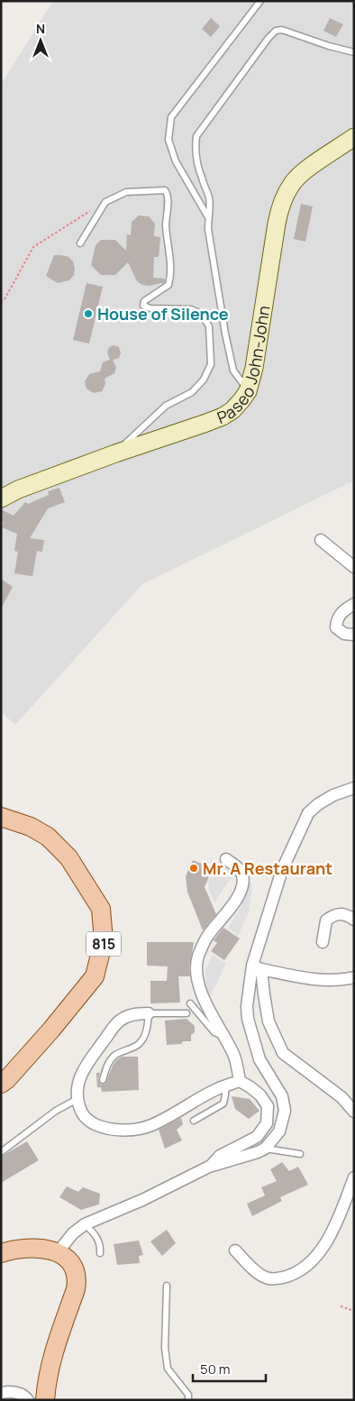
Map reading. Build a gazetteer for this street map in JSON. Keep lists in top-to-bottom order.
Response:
{
  "streets": {
    "main road": ["815"],
    "street": ["Paseo John-John"]
  },
  "places": ["House of Silence", "Mr. A Restaurant"],
  "scale_bar": "50 m",
  "north": "top"
}
